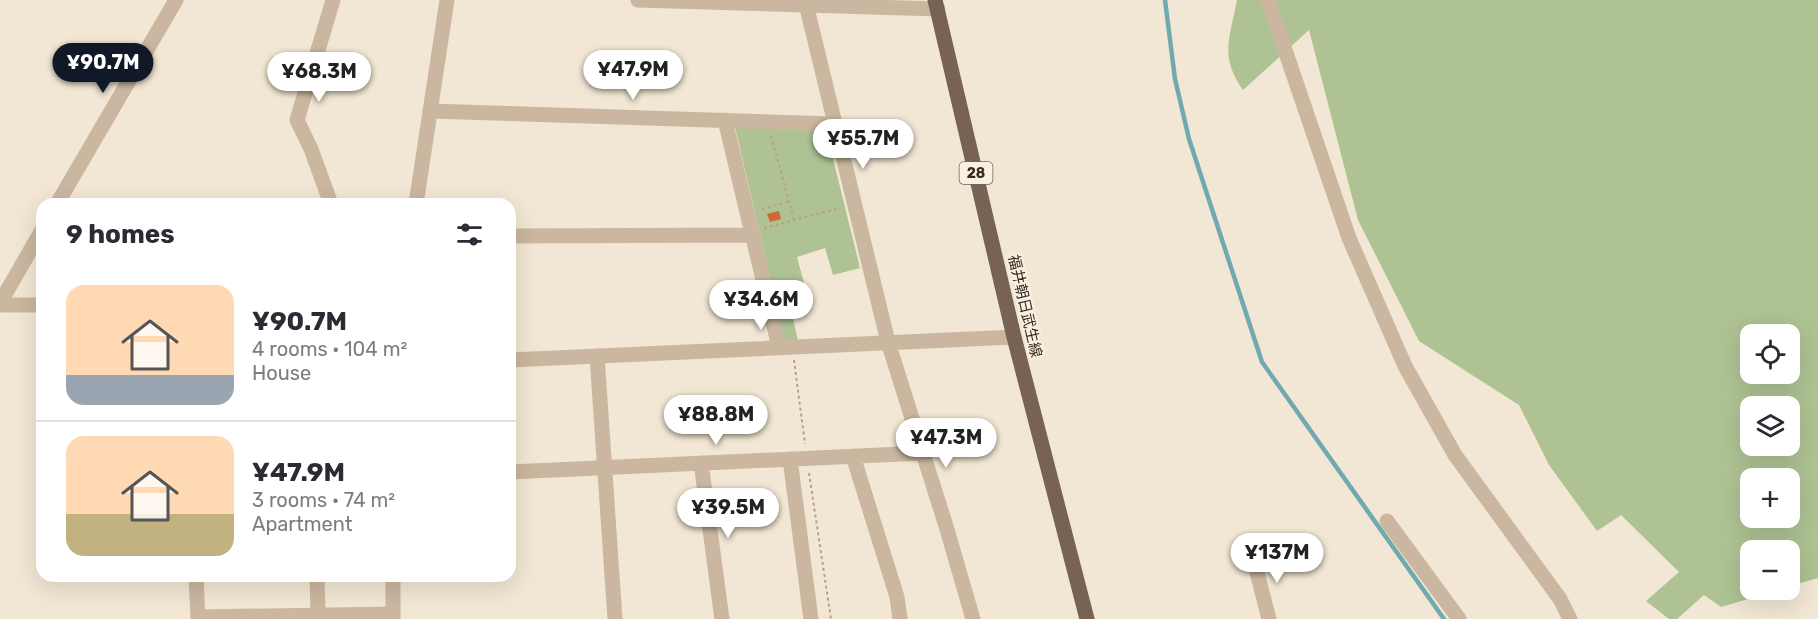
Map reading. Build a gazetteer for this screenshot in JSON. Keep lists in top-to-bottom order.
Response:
{
  "streets": {
    "main road": ["28", "福井朝日武生線"]
  },
  "page": {
    "price": [
      "¥90.7M",
      "¥47.9M",
      "¥68.3M",
      "¥55.7M",
      "¥34.6M",
      "¥88.8M",
      "¥47.3M",
      "¥39.5M",
      "¥137M"
    ],
    "heading": "9 homes",
    "list": [
      {
        "name": "¥90.7M",
        "note": "4 rooms · 104 m² · House"
      },
      {
        "name": "¥47.9M",
        "note": "3 rooms · 74 m² · Apartment"
      }
    ],
    "map_buttons": ["+", "−"]
  }
}
